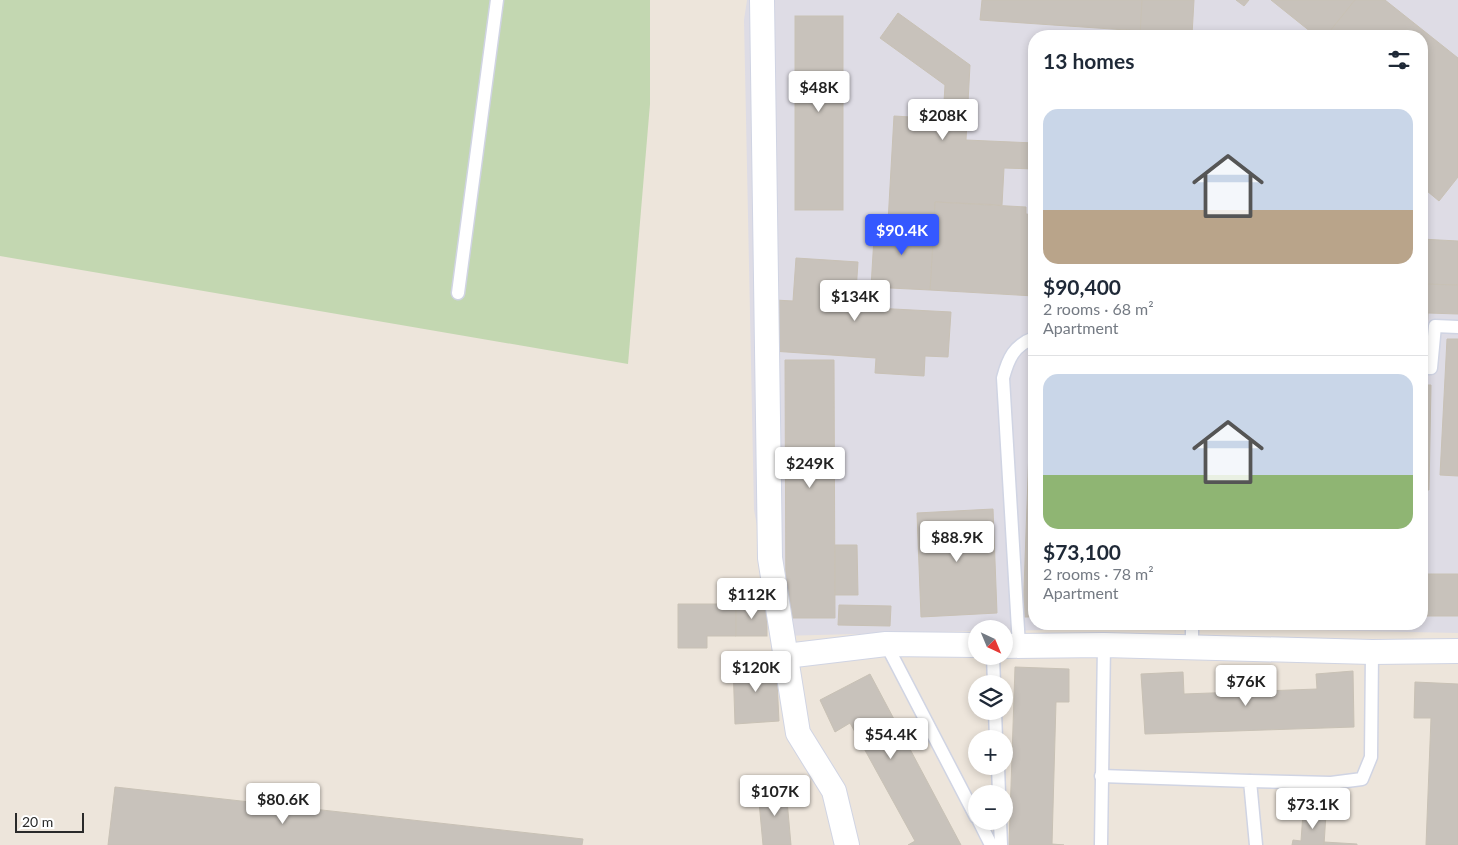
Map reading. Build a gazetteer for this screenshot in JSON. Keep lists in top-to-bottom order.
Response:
{
  "scale_bar": "20 m",
  "north": "bottom right",
  "page": {
    "heading": "13 homes",
    "price": [
      "$48K",
      "$208K",
      "$90.4K",
      "$134K",
      "$249K",
      "$88.9K",
      "$112K",
      "$120K",
      "$76K",
      "$54.4K",
      "$107K",
      "$80.6K",
      "$73.1K"
    ],
    "list": [
      {
        "name": "$90,400",
        "note": "2 rooms · 68 m² · Apartment"
      },
      {
        "name": "$73,100",
        "note": "2 rooms · 78 m² · Apartment"
      }
    ],
    "map_buttons": ["+", "−"],
    "scale": "20 m"
  }
}
